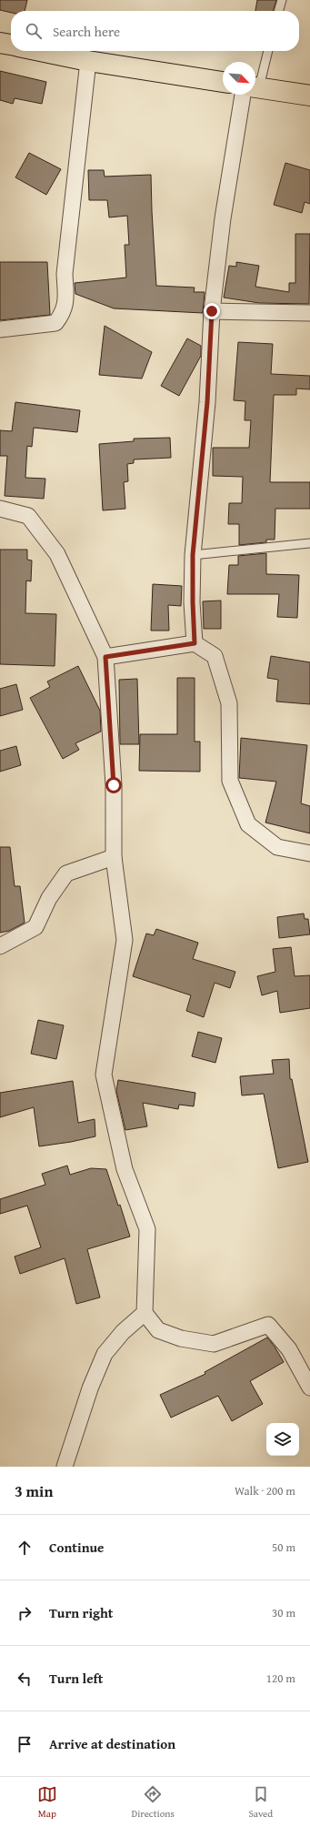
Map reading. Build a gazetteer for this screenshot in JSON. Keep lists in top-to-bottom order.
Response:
{
  "north": "bottom right",
  "page": {
    "search": "Search here",
    "heading": ["3 min", "Walk · 200 m"],
    "list": [
      ["Continue", "50 m"],
      ["Turn right", "30 m"],
      ["Turn left", "120 m"],
      "Arrive at destination"
    ],
    "nav": ["Map", "Directions", "Saved"]
  }
}
